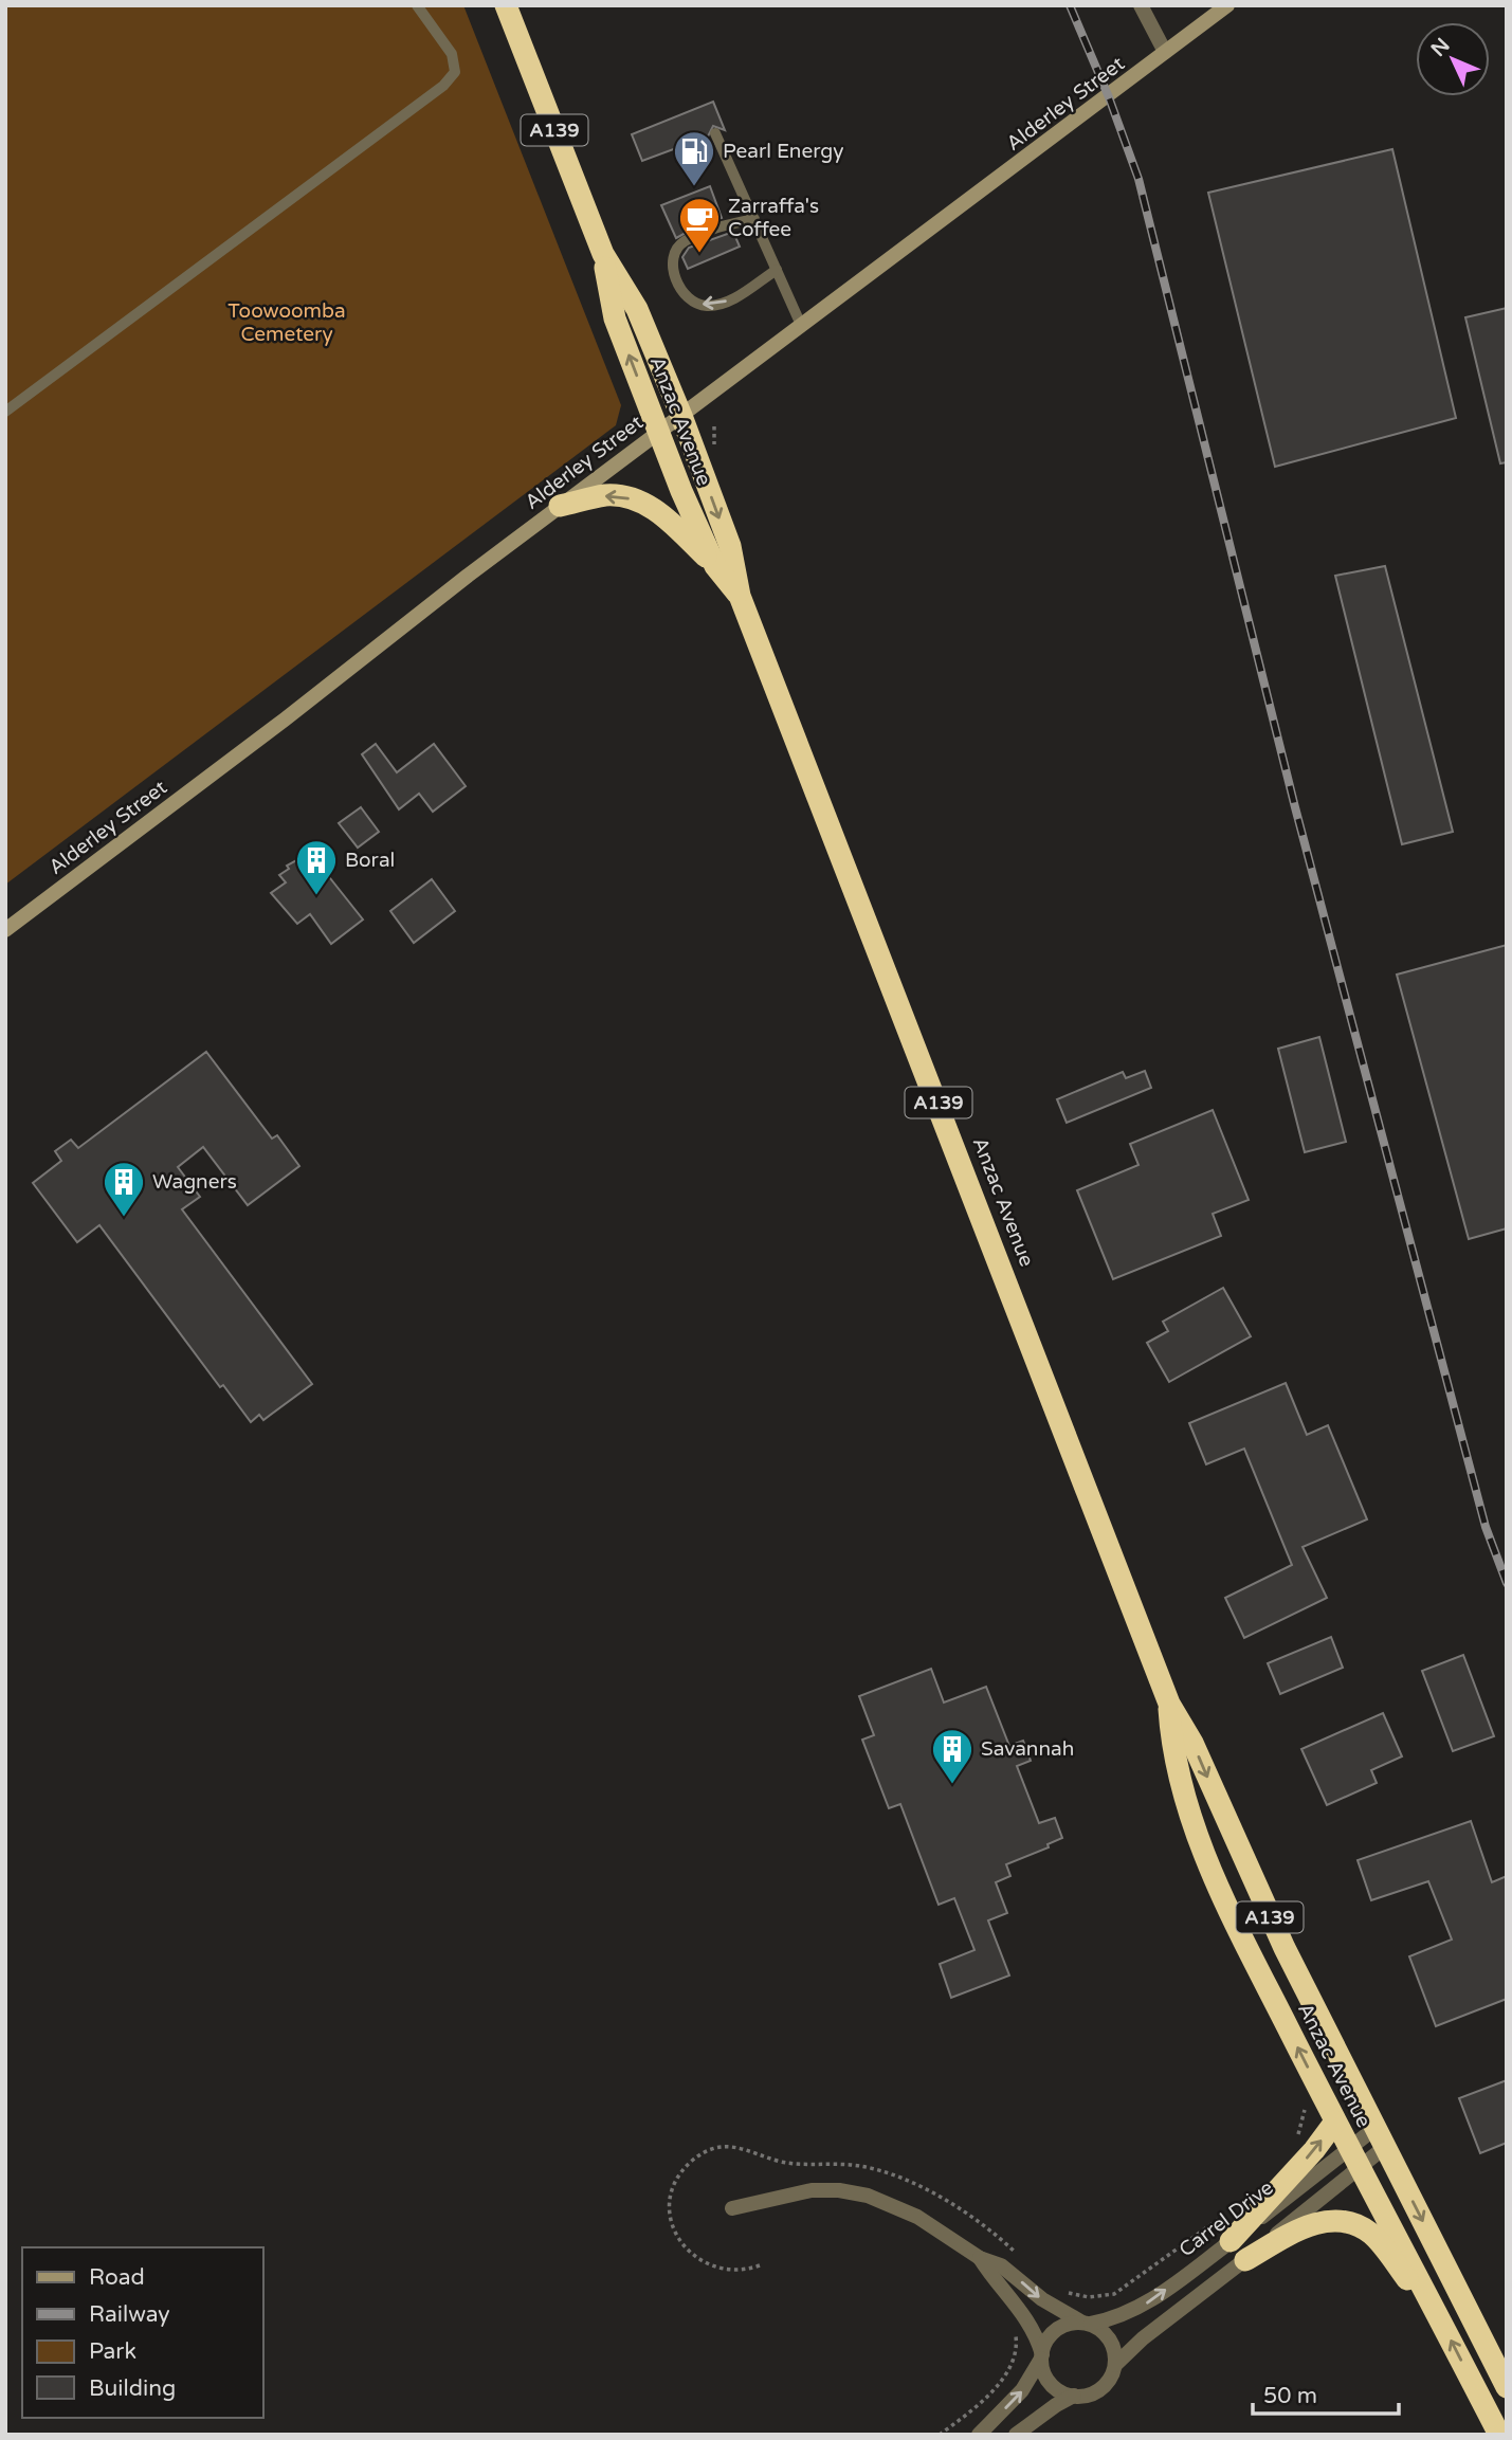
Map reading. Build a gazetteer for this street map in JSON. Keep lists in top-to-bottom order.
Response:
{
  "streets": {
    "highway": ["A139", "Anzac Avenue"],
    "street": ["Alderley Street", "Carrel Drive"]
  },
  "crossings": [
    ["Alderley Street", "Anzac Avenue"],
    ["Anzac Avenue", "Carrel Drive"]
  ],
  "parks": ["Toowoomba Cemetery"],
  "places": {
    "fuel station": ["Pearl Energy"],
    "cafe": ["Zarraffa's Coffee"],
    "building": ["Boral", "Wagners", "Savannah"]
  },
  "legend": [
    "Road",
    "Railway",
    "Park",
    "Building"
  ],
  "scale_bar": "50 m",
  "north": "top left"
}
